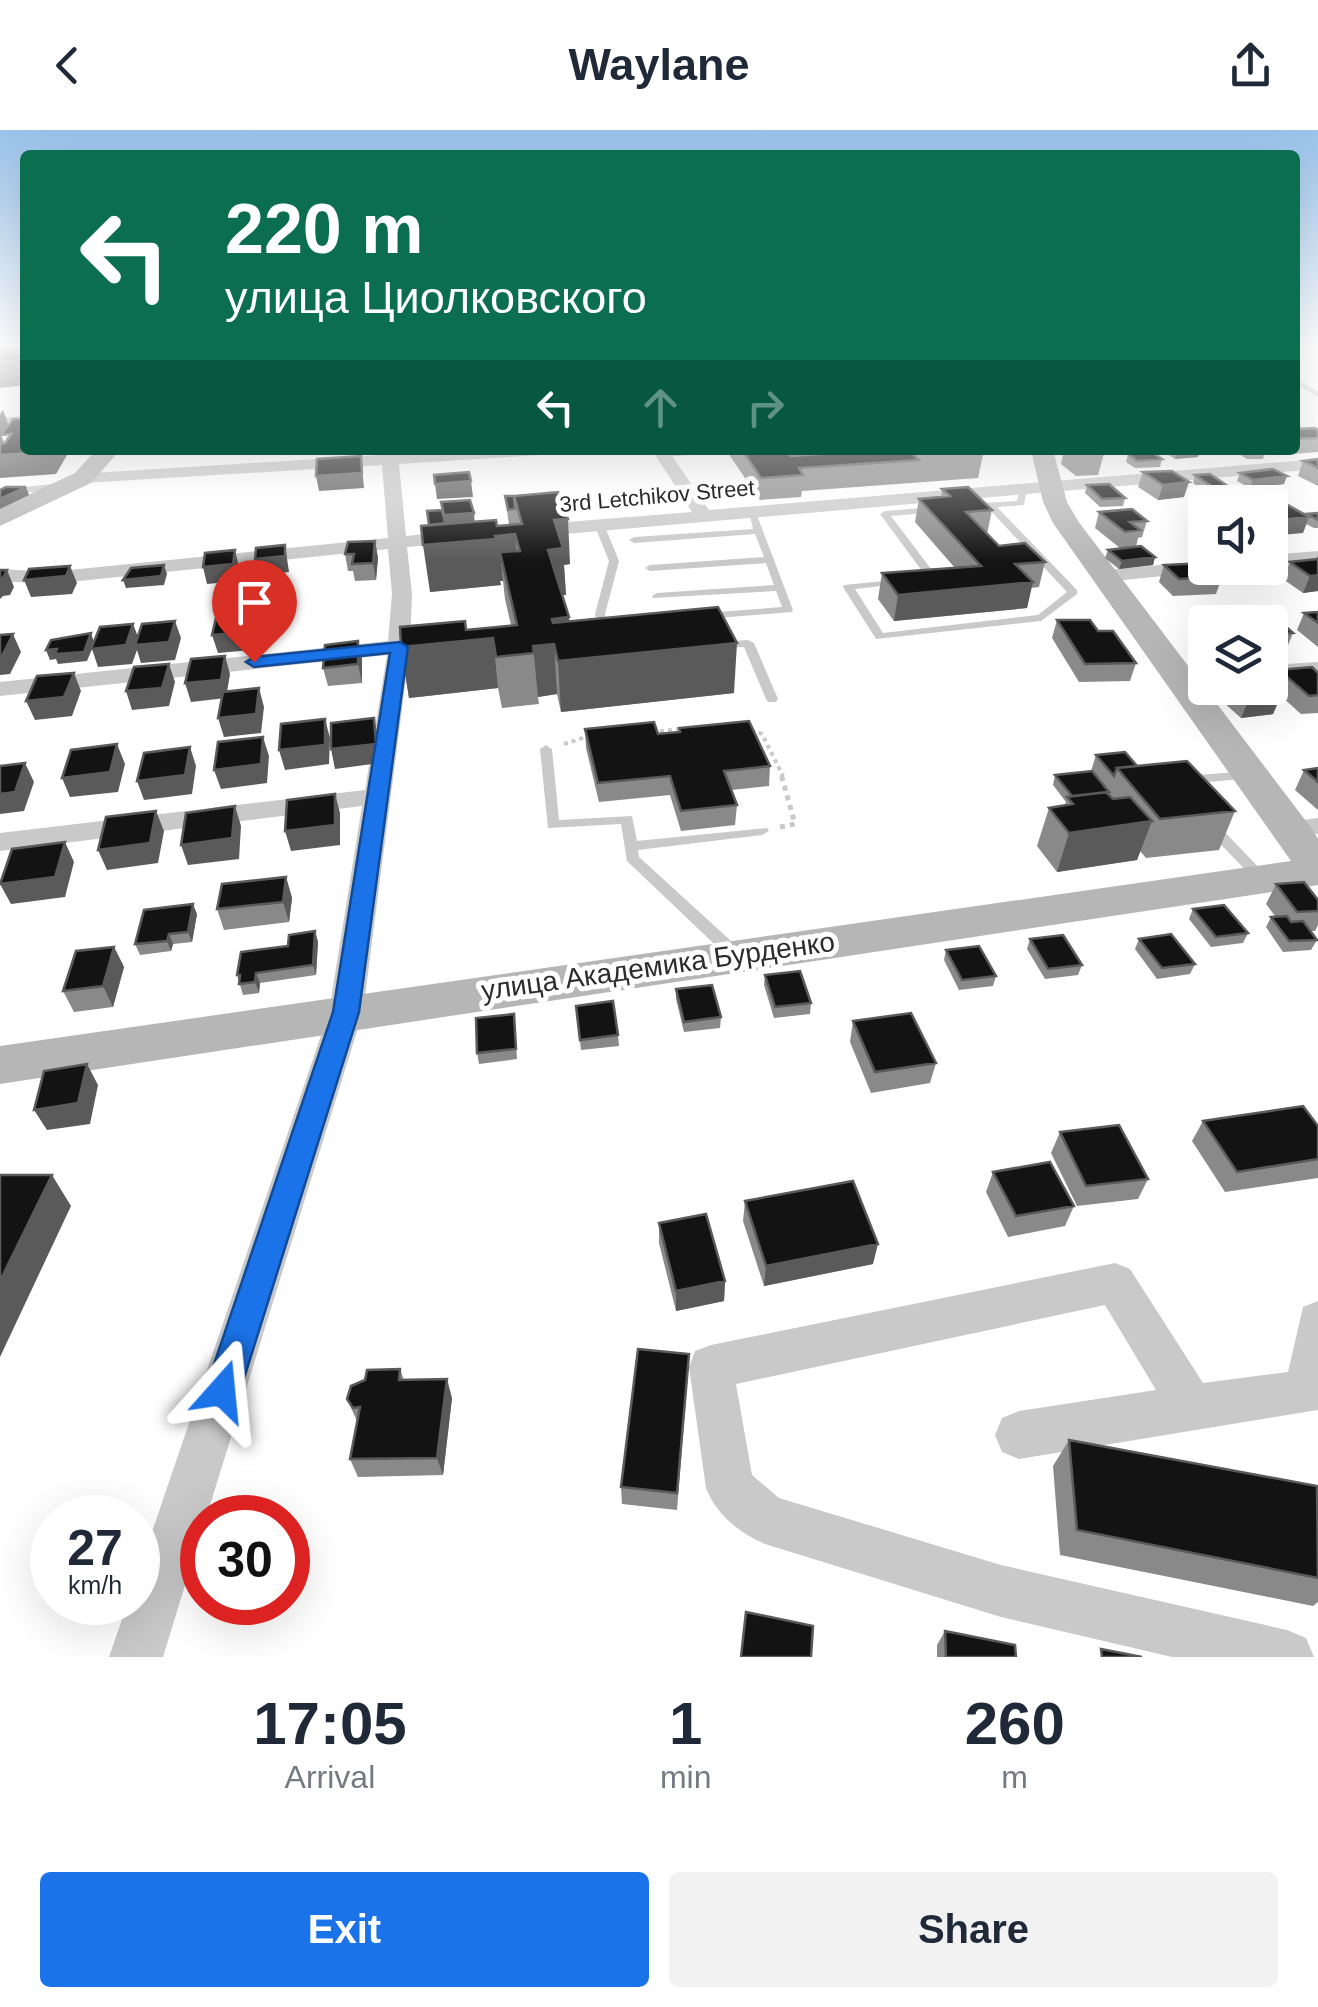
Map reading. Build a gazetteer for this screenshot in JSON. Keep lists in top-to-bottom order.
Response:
{
  "streets": {
    "street": ["3rd Letchikov Street", "улица Академика Бурденко"]
  },
  "page": {
    "header": "Waylane",
    "turn": ["220 m", "улица Циолковского"],
    "speed": "27 km/h",
    "limit": "30",
    "eta": [
      "17:05",
      "Arrival",
      "1",
      "min",
      "260",
      "m"
    ],
    "buttons": ["Exit", "Share"]
  }
}
